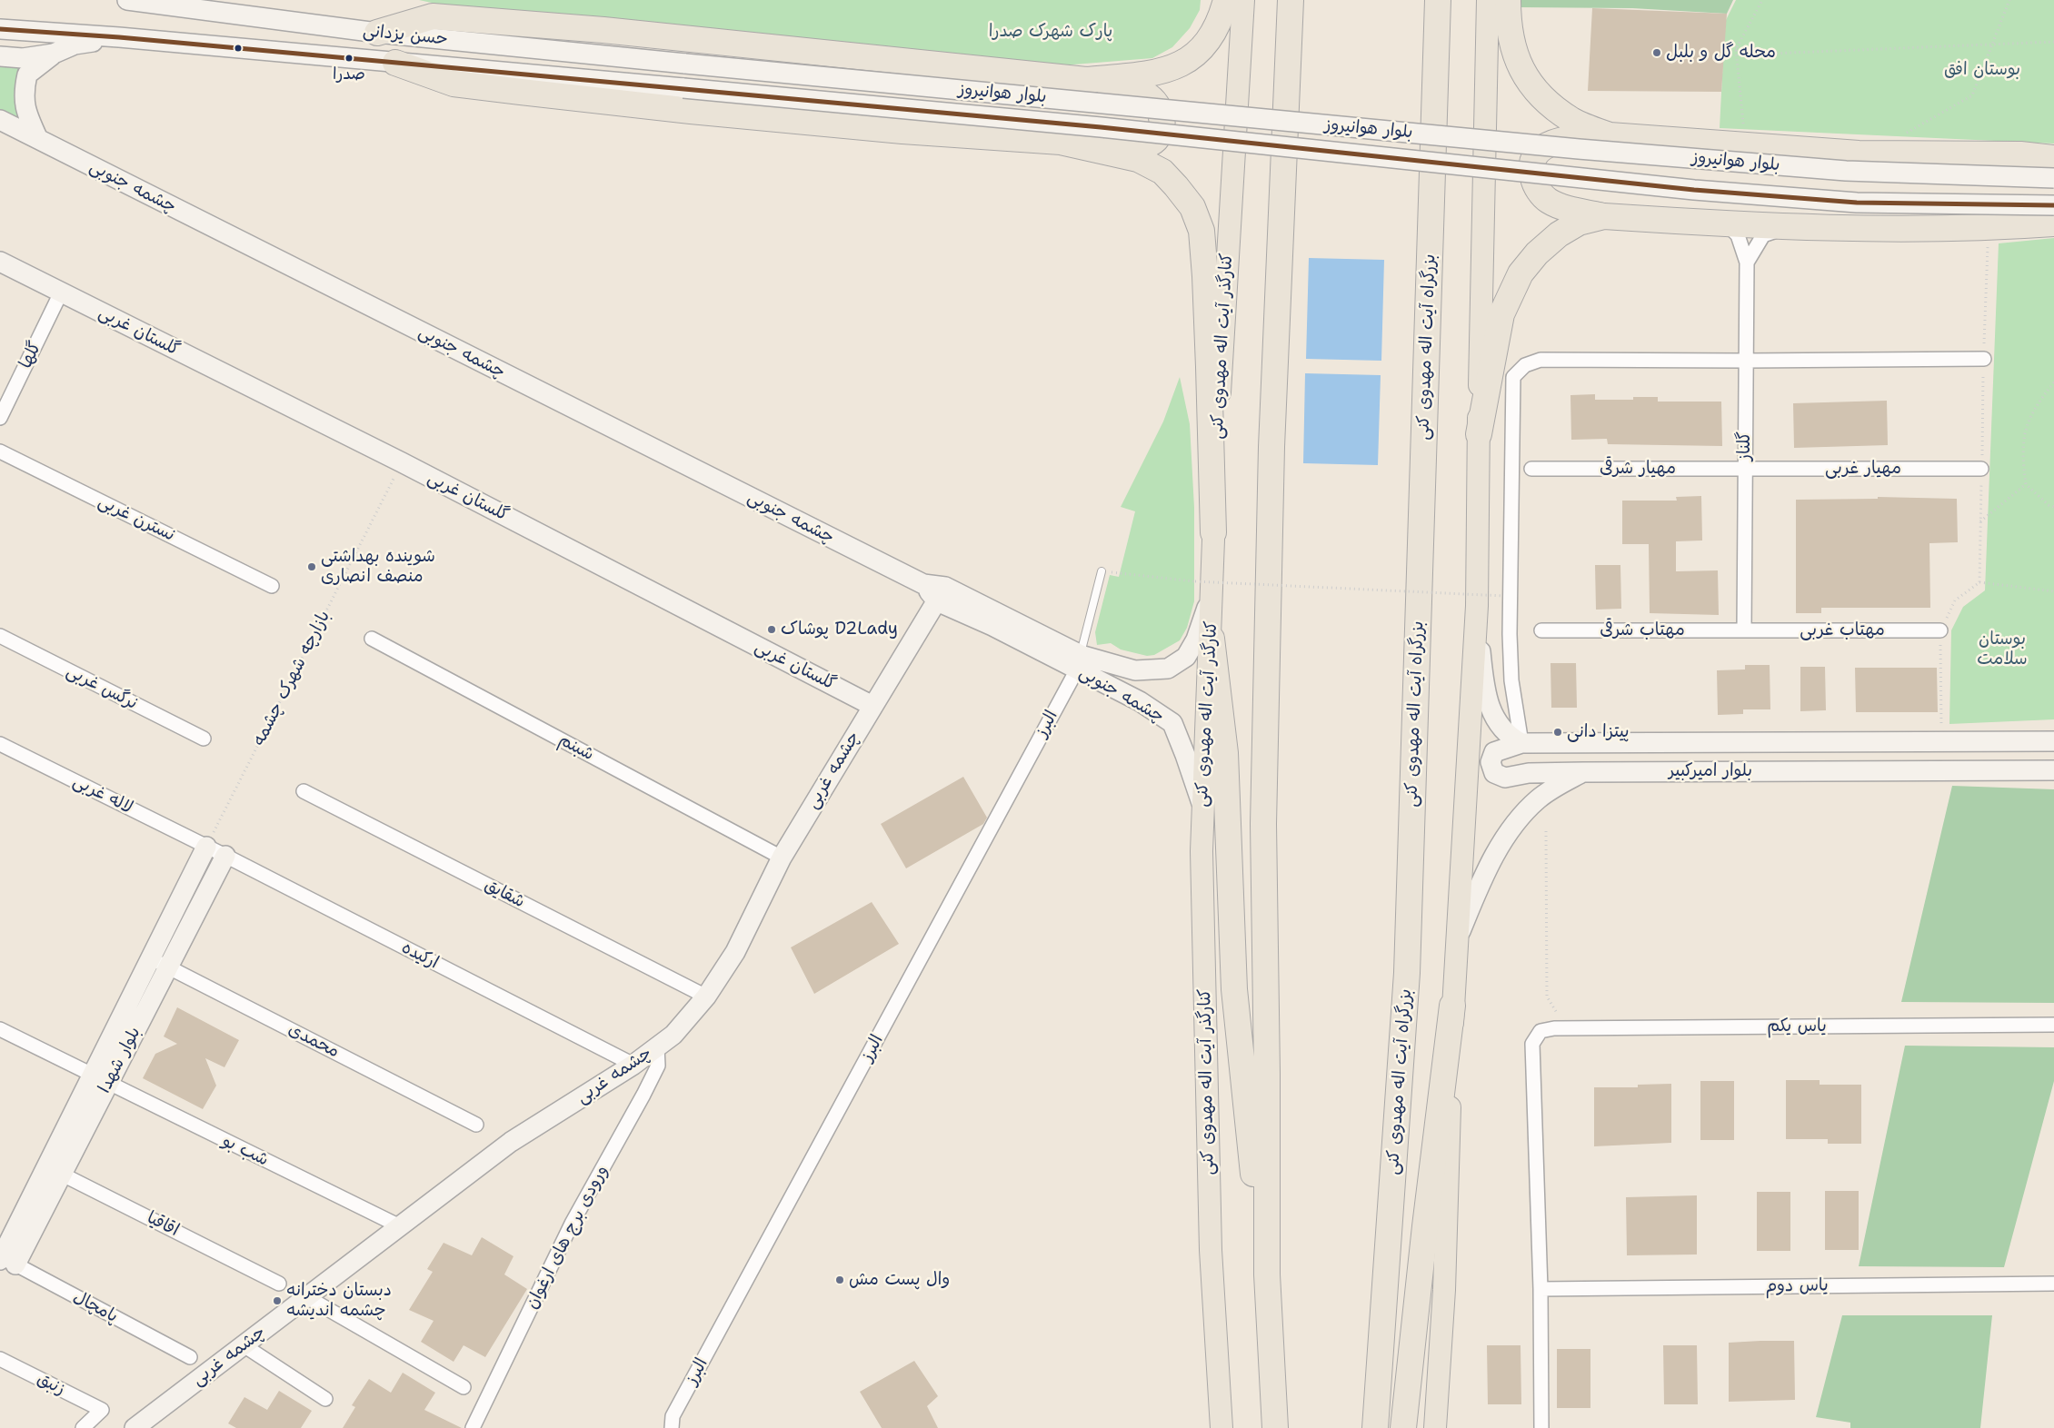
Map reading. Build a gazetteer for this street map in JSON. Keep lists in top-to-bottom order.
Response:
{
  "streets": {
    "highway": ["بزرگراه آیت اله مهدوی کنی"],
    "main road": [
      "حسن یزدانی",
      "بلوار هوانیروز",
      "چشمه جنوبی",
      "گلستان غربی",
      "کنارگذر آیت اله مهدوی کنی",
      "چشمه غربی",
      "بلوار امیرکبیر",
      "بلوار شهدا"
    ],
    "street": [
      "گلها",
      "گلناز",
      "مهیار شرقی",
      "مهیار غربی",
      "نسترن غربی",
      "مهتاب شرقی",
      "مهتاب غربی",
      "نرگس غربی",
      "البرز",
      "شبنم",
      "لاله غربی",
      "شقایق",
      "ارکیده",
      "یاس یکم",
      "محمدی",
      "شب بو",
      "اقاقیا",
      "ورودی برج های ارغوان",
      "یاس دوم",
      "پامچال",
      "زنبق"
    ],
    "path": ["بازارچه شهرک چشمه"]
  },
  "crossings": [
    ["حسن یزدانی", "بلوار هوانیروز"],
    ["چشمه جنوبی", "کنارگذر آیت اله مهدوی کنی"],
    ["چشمه جنوبی", "البرز"],
    ["چشمه جنوبی", "چشمه غربی"],
    ["گلستان غربی", "گلها"],
    ["گلستان غربی", "بازارچه شهرک چشمه"],
    ["گلستان غربی", "چشمه غربی"],
    ["گلناز", "مهیار شرقی"],
    ["گلناز", "مهیار غربی"],
    ["گلناز", "مهتاب شرقی"],
    ["گلناز", "مهتاب غربی"],
    ["مهیار شرقی", "مهیار غربی"],
    ["مهتاب شرقی", "مهتاب غربی"],
    ["بازارچه شهرک چشمه", "لاله غربی"],
    ["بازارچه شهرک چشمه", "ارکیده"],
    ["بازارچه شهرک چشمه", "بلوار شهدا"],
    ["شبنم", "چشمه غربی"],
    ["چشمه غربی", "شقایق"],
    ["چشمه غربی", "ارکیده"],
    ["چشمه غربی", "شب بو"],
    ["چشمه غربی", "ورودی برج های ارغوان"],
    ["لاله غربی", "ارکیده"],
    ["لاله غربی", "بلوار شهدا"],
    ["ارکیده", "بلوار شهدا"],
    ["یاس یکم", "یاس دوم"],
    ["محمدی", "بلوار شهدا"],
    ["بلوار شهدا", "شب بو"],
    ["بلوار شهدا", "اقاقیا"],
    ["بلوار شهدا", "پامچال"]
  ],
  "parks": ["پارک شهرک صدرا", "بوستان افق", "بوستان سلامت"],
  "places": [
    "محله گل و بلبل",
    "صدرا",
    "شوینده بهداشتی منصف انصاری",
    "پوشاک D2Lady",
    "پیتزا دانی",
    "وال پست مش",
    "دبستان دخترانه چشمه اندیشه"
  ]
}
